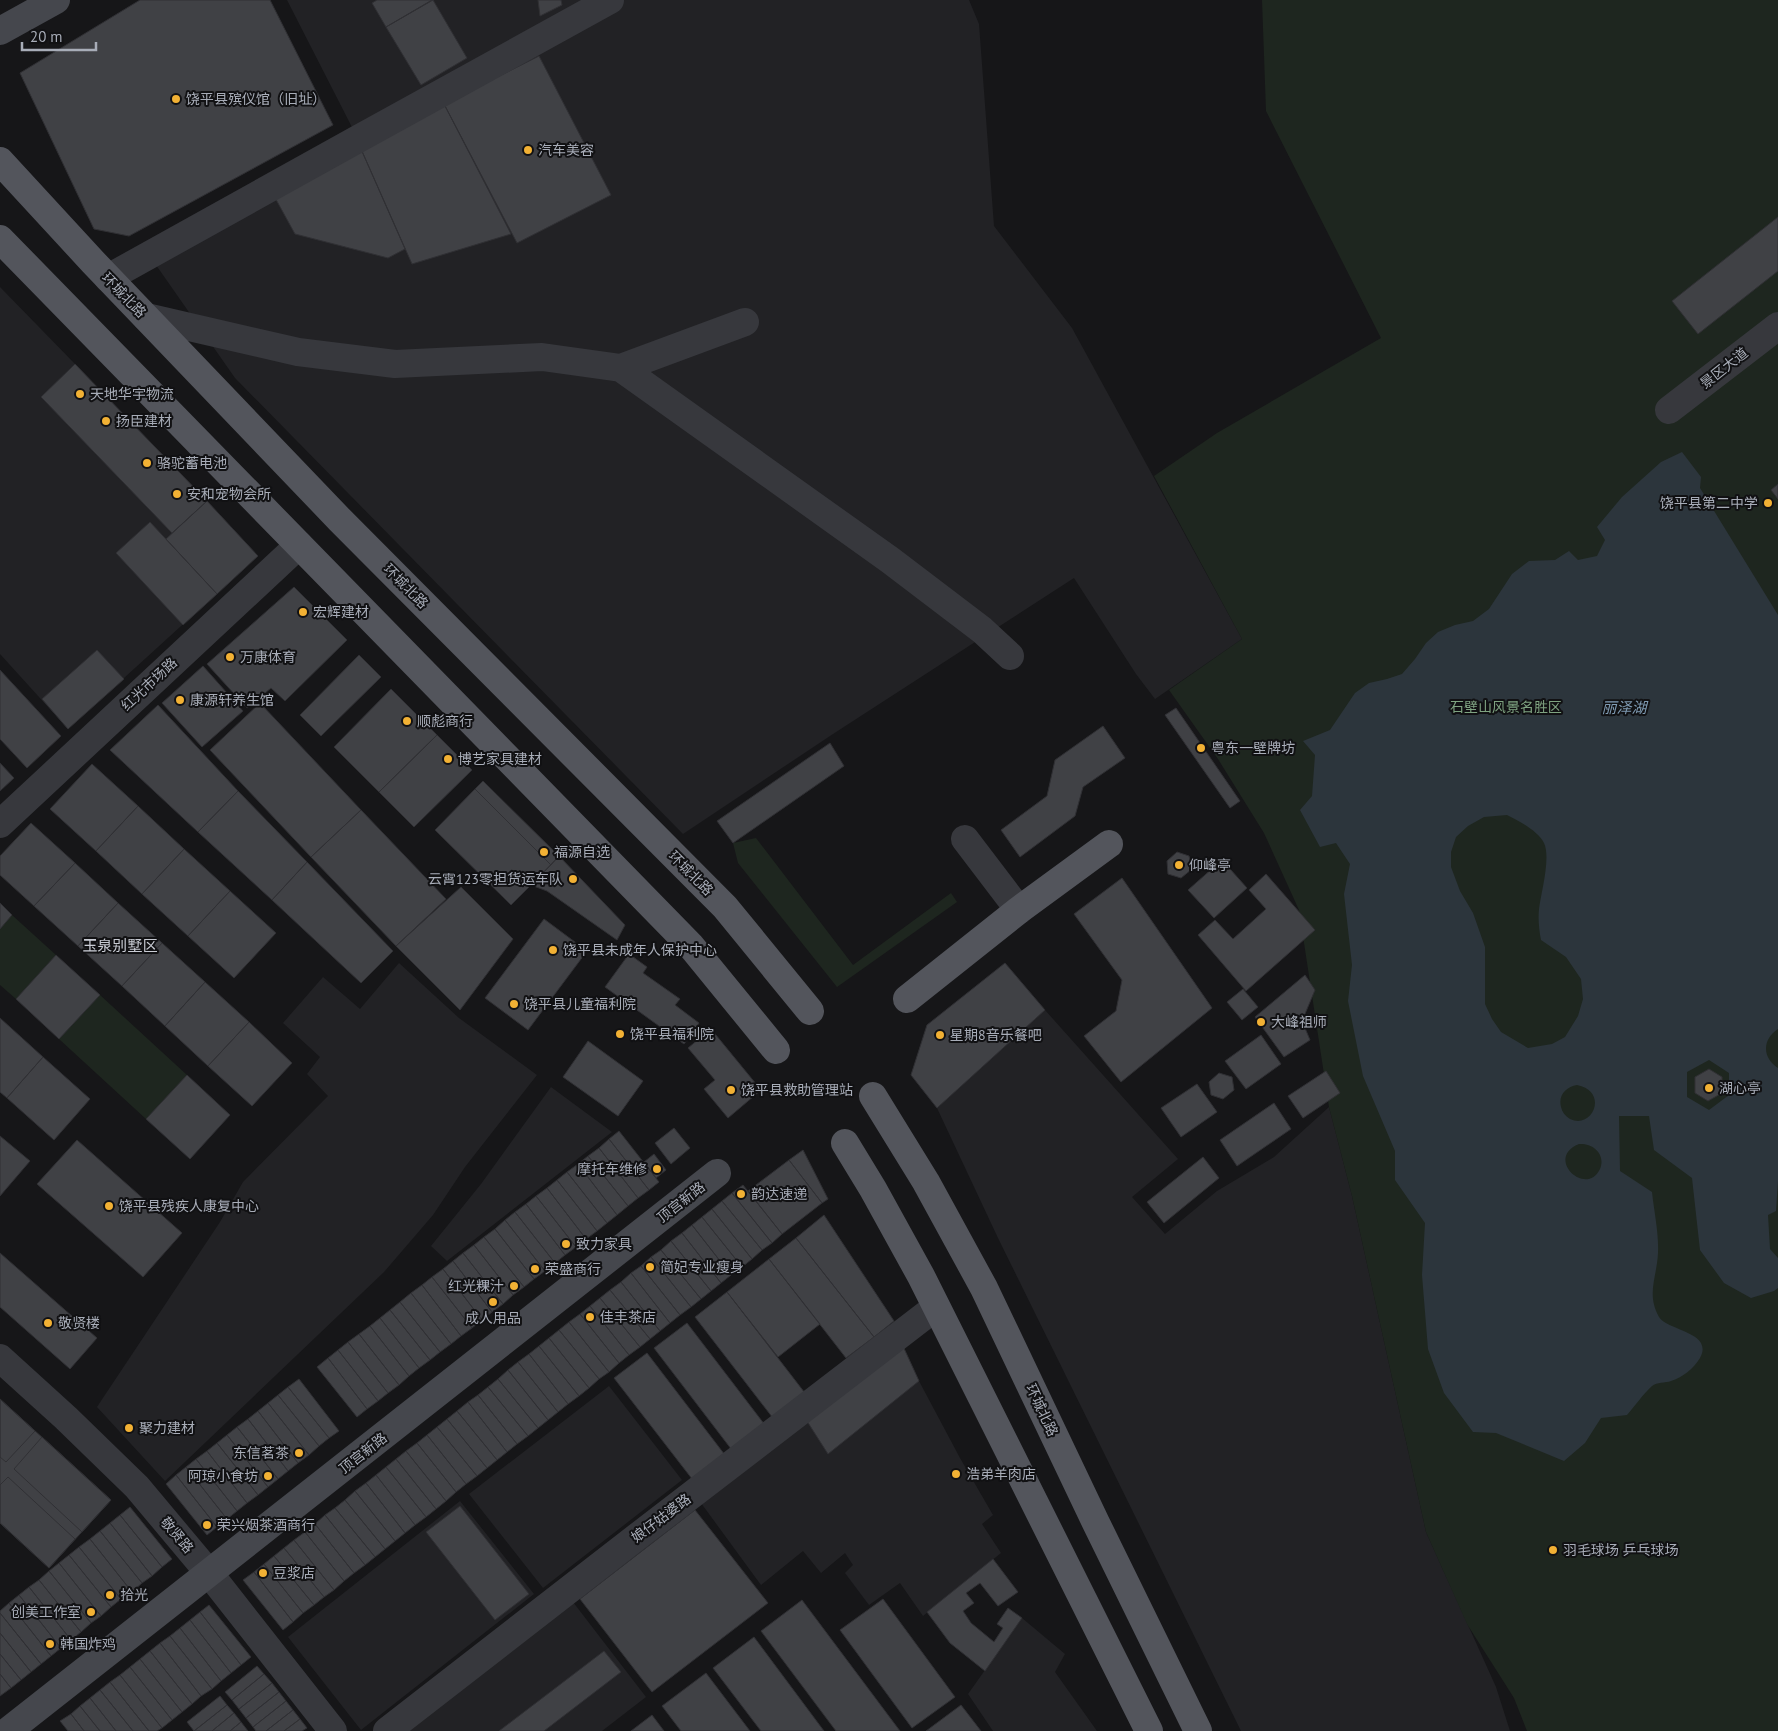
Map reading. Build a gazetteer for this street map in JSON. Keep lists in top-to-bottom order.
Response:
{
  "streets": {
    "main road": ["环城北路", "顶宫新路"],
    "street": [
      "景区大道",
      "红光市场路",
      "娘仔姑婆路",
      "敬贤路"
    ]
  },
  "crossings": [
    ["顶宫新路", "敬贤路"]
  ],
  "districts": ["玉泉别墅区"],
  "water": ["丽泽湖"],
  "parks": ["石壁山风景名胜区"],
  "places": [
    "饶平县殡仪馆（旧址）",
    "汽车美容",
    "天地华宇物流",
    "扬臣建材",
    "骆驼蓄电池",
    "安和宠物会所",
    "饶平县第二中学",
    "宏辉建材",
    "万康体育",
    "康源轩养生馆",
    "顺彪商行",
    "粤东一壁牌坊",
    "博艺家具建材",
    "福源自选",
    "仰峰亭",
    "云霄123零担货运车队",
    "饶平县未成年人保护中心",
    "饶平县儿童福利院",
    "大峰祖师",
    "饶平县福利院",
    "星期8音乐餐吧",
    "湖心亭",
    "饶平县救助管理站",
    "摩托车维修",
    "韵达速递",
    "饶平县残疾人康复中心",
    "致力家具",
    "简妃专业瘦身",
    "荣盛商行",
    "红光粿汁",
    "成人用品",
    "佳丰茶店",
    "敬贤楼",
    "聚力建材",
    "东信茗茶",
    "浩弟羊肉店",
    "阿琼小食坊",
    "荣兴烟茶酒商行",
    "羽毛球场 乒乓球场",
    "豆浆店",
    "拾光",
    "创美工作室",
    "韩国炸鸡"
  ],
  "scale_bar": "20 m"
}
